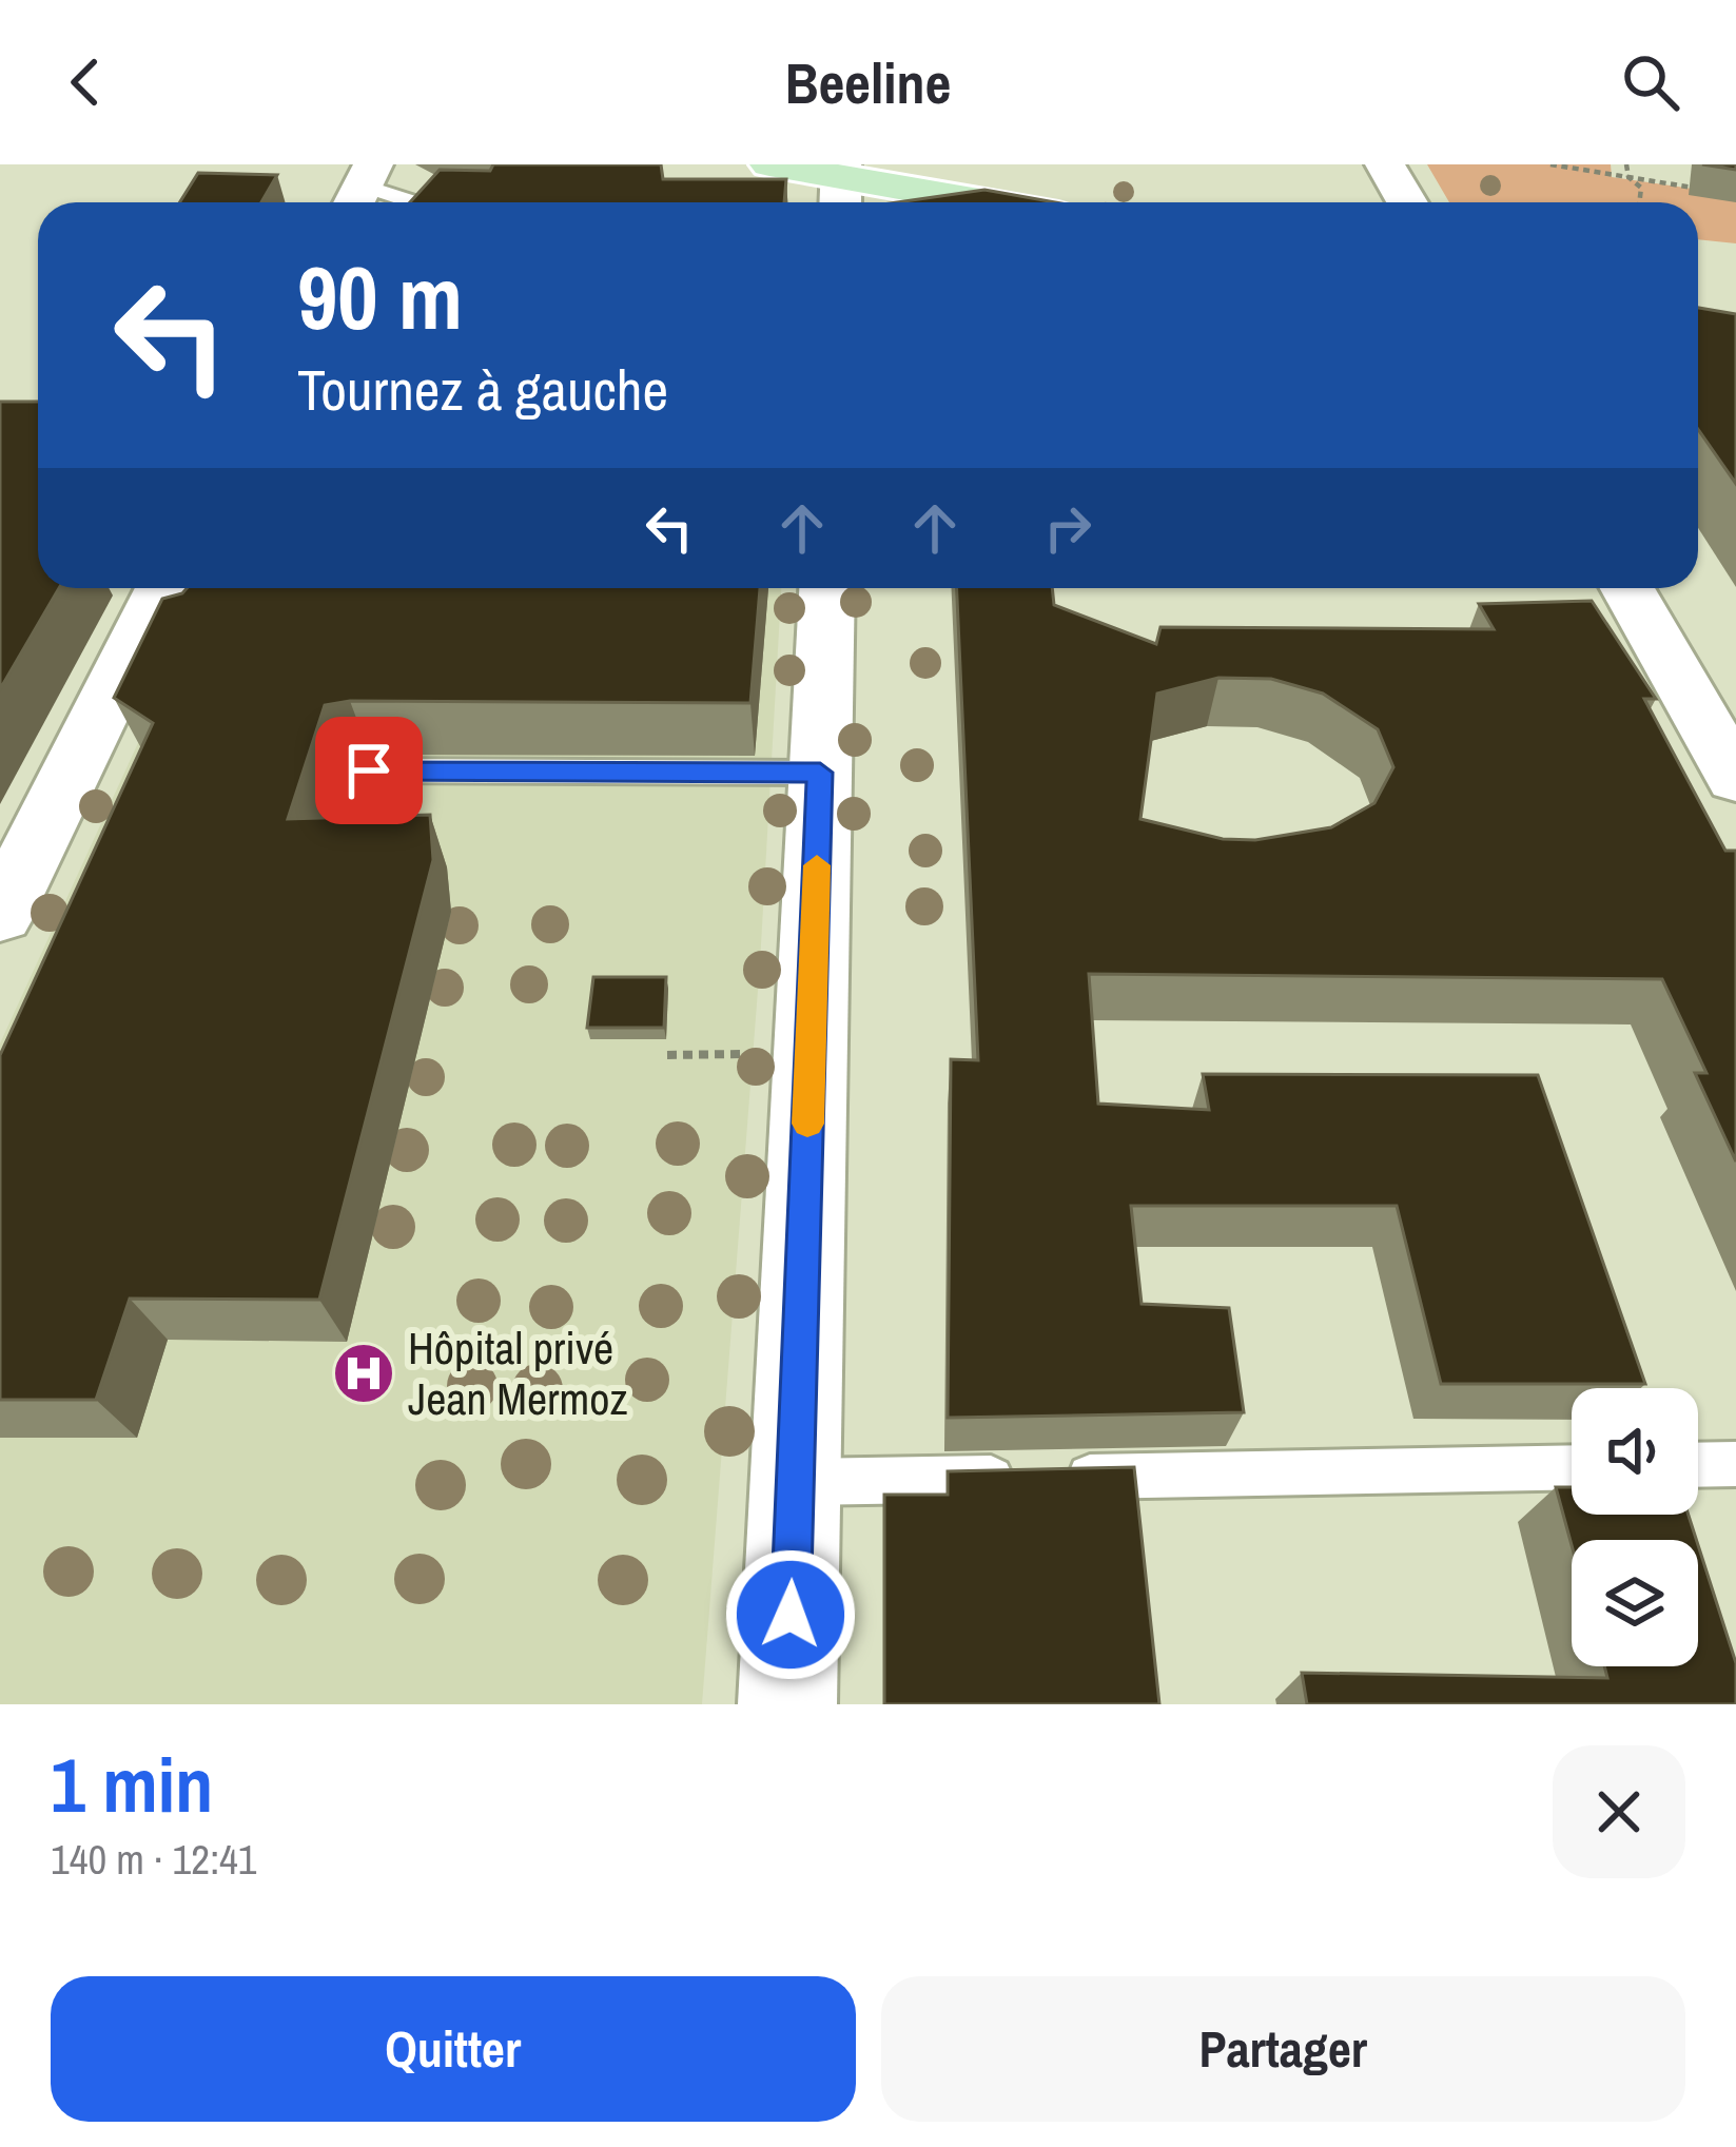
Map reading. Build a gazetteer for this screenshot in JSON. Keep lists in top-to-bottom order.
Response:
{
  "places": {
    "hospital": ["Hôpital privé Jean Mermoz"]
  },
  "page": {
    "header": "Beeline",
    "turn": ["90 m", "Tournez à gauche"],
    "heading": ["1 min", "140 m · 12:41"],
    "buttons": ["Quitter", "Partager"]
  }
}
